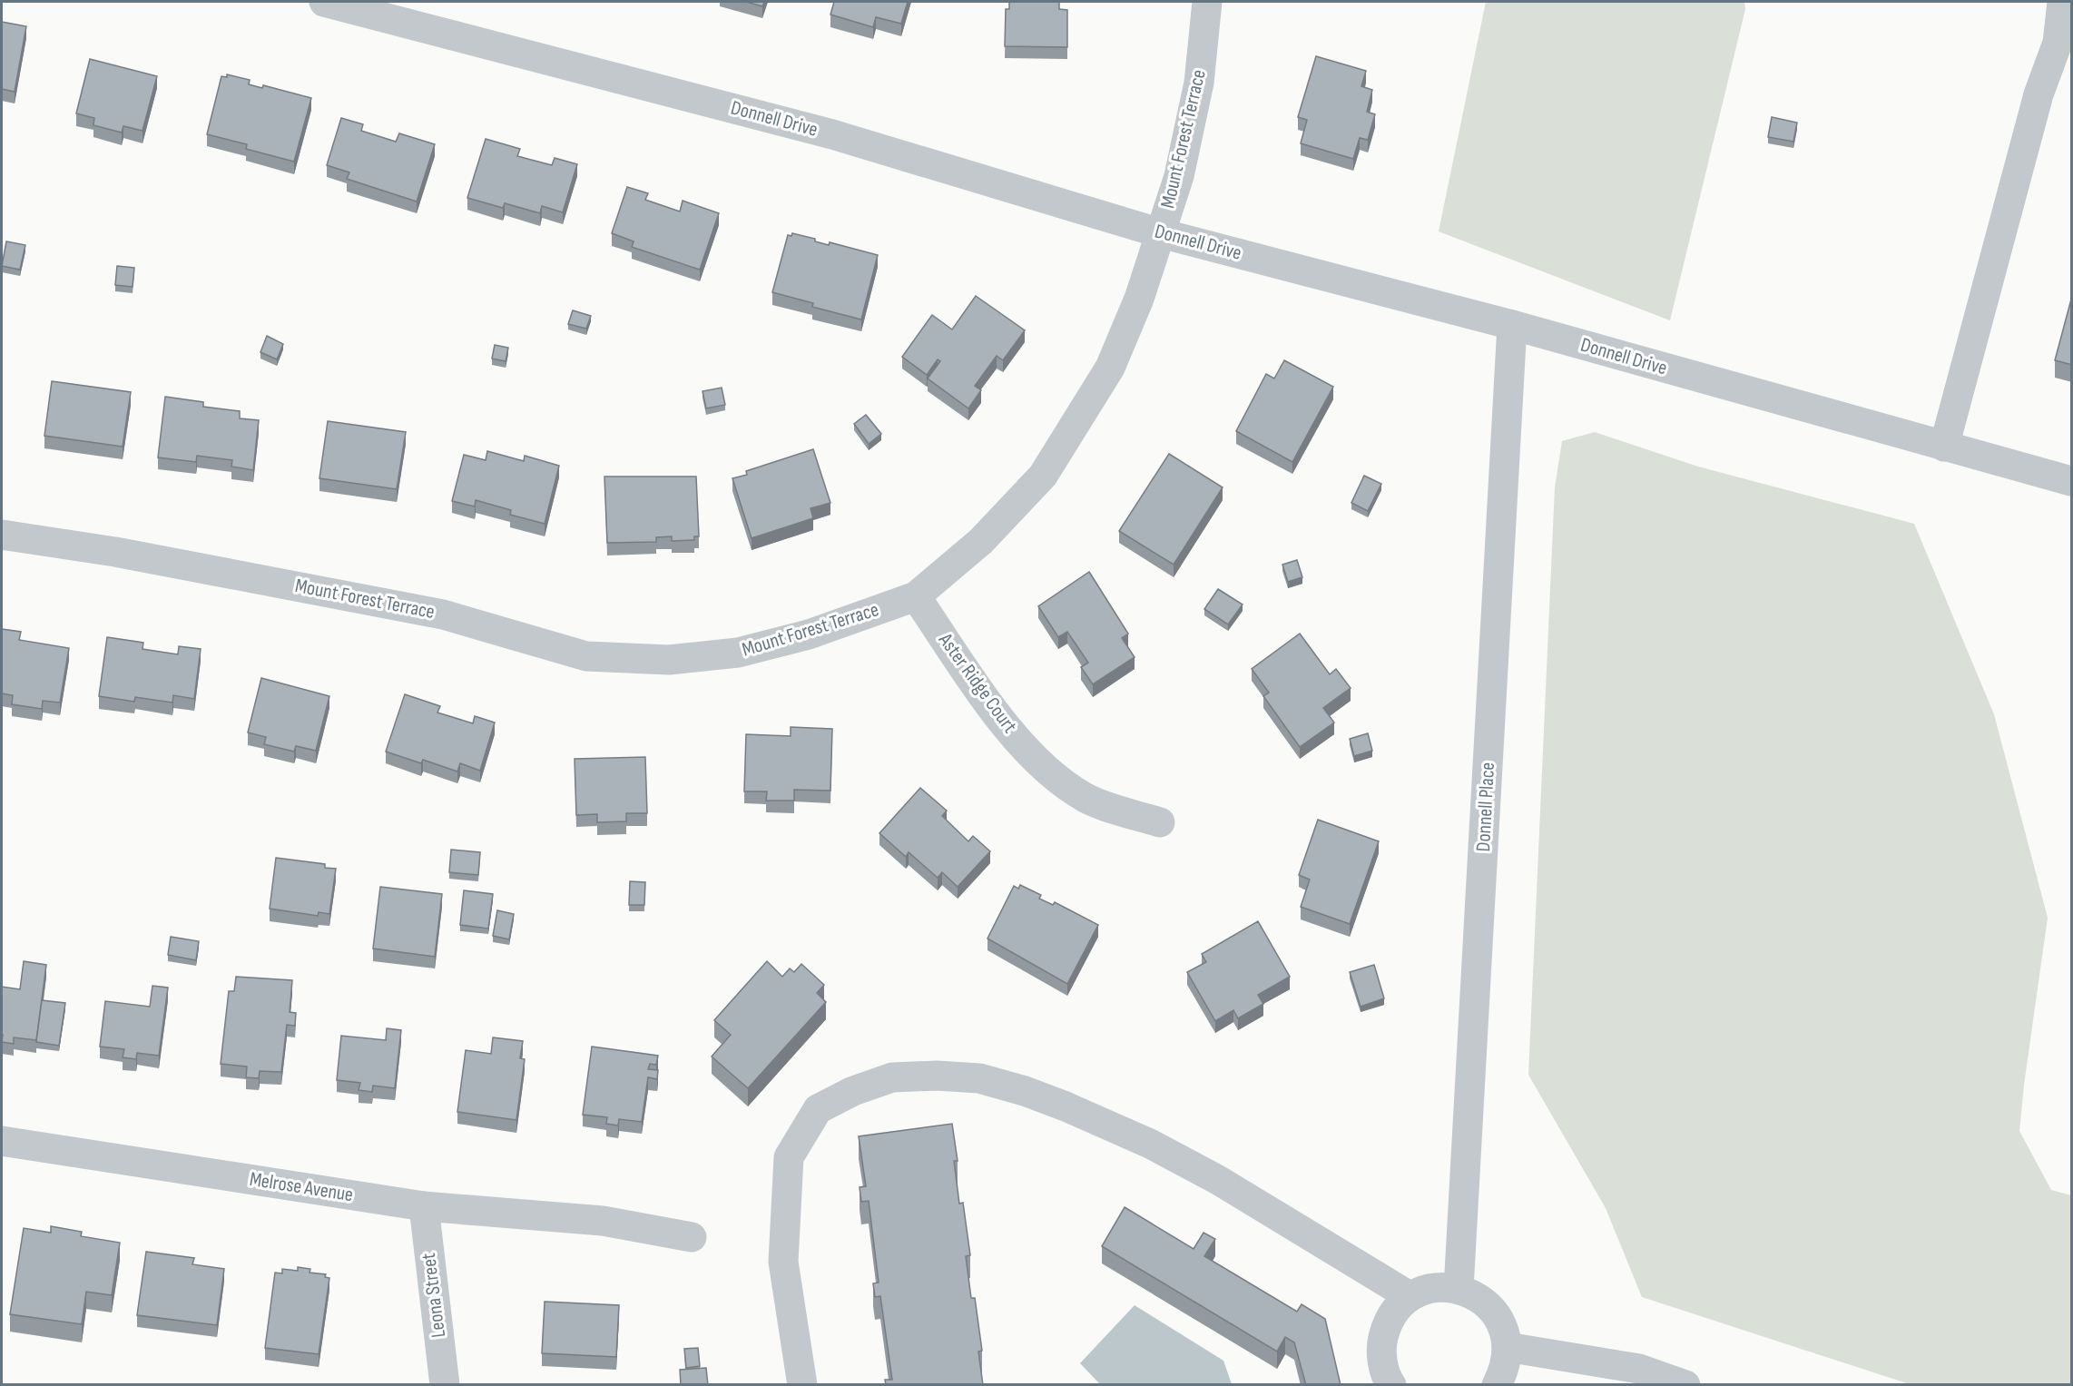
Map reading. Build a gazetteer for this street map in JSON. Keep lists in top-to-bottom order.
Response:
{
  "streets": {
    "street": [
      "Donnell Drive",
      "Mount Forest Terrace",
      "Aster Ridge Court",
      "Donnell Place",
      "Melrose Avenue",
      "Leona Street"
    ]
  },
  "crossings": [
    ["Donnell Drive", "Mount Forest Terrace"],
    ["Donnell Drive", "Donnell Place"],
    ["Mount Forest Terrace", "Aster Ridge Court"],
    ["Melrose Avenue", "Leona Street"]
  ]
}
